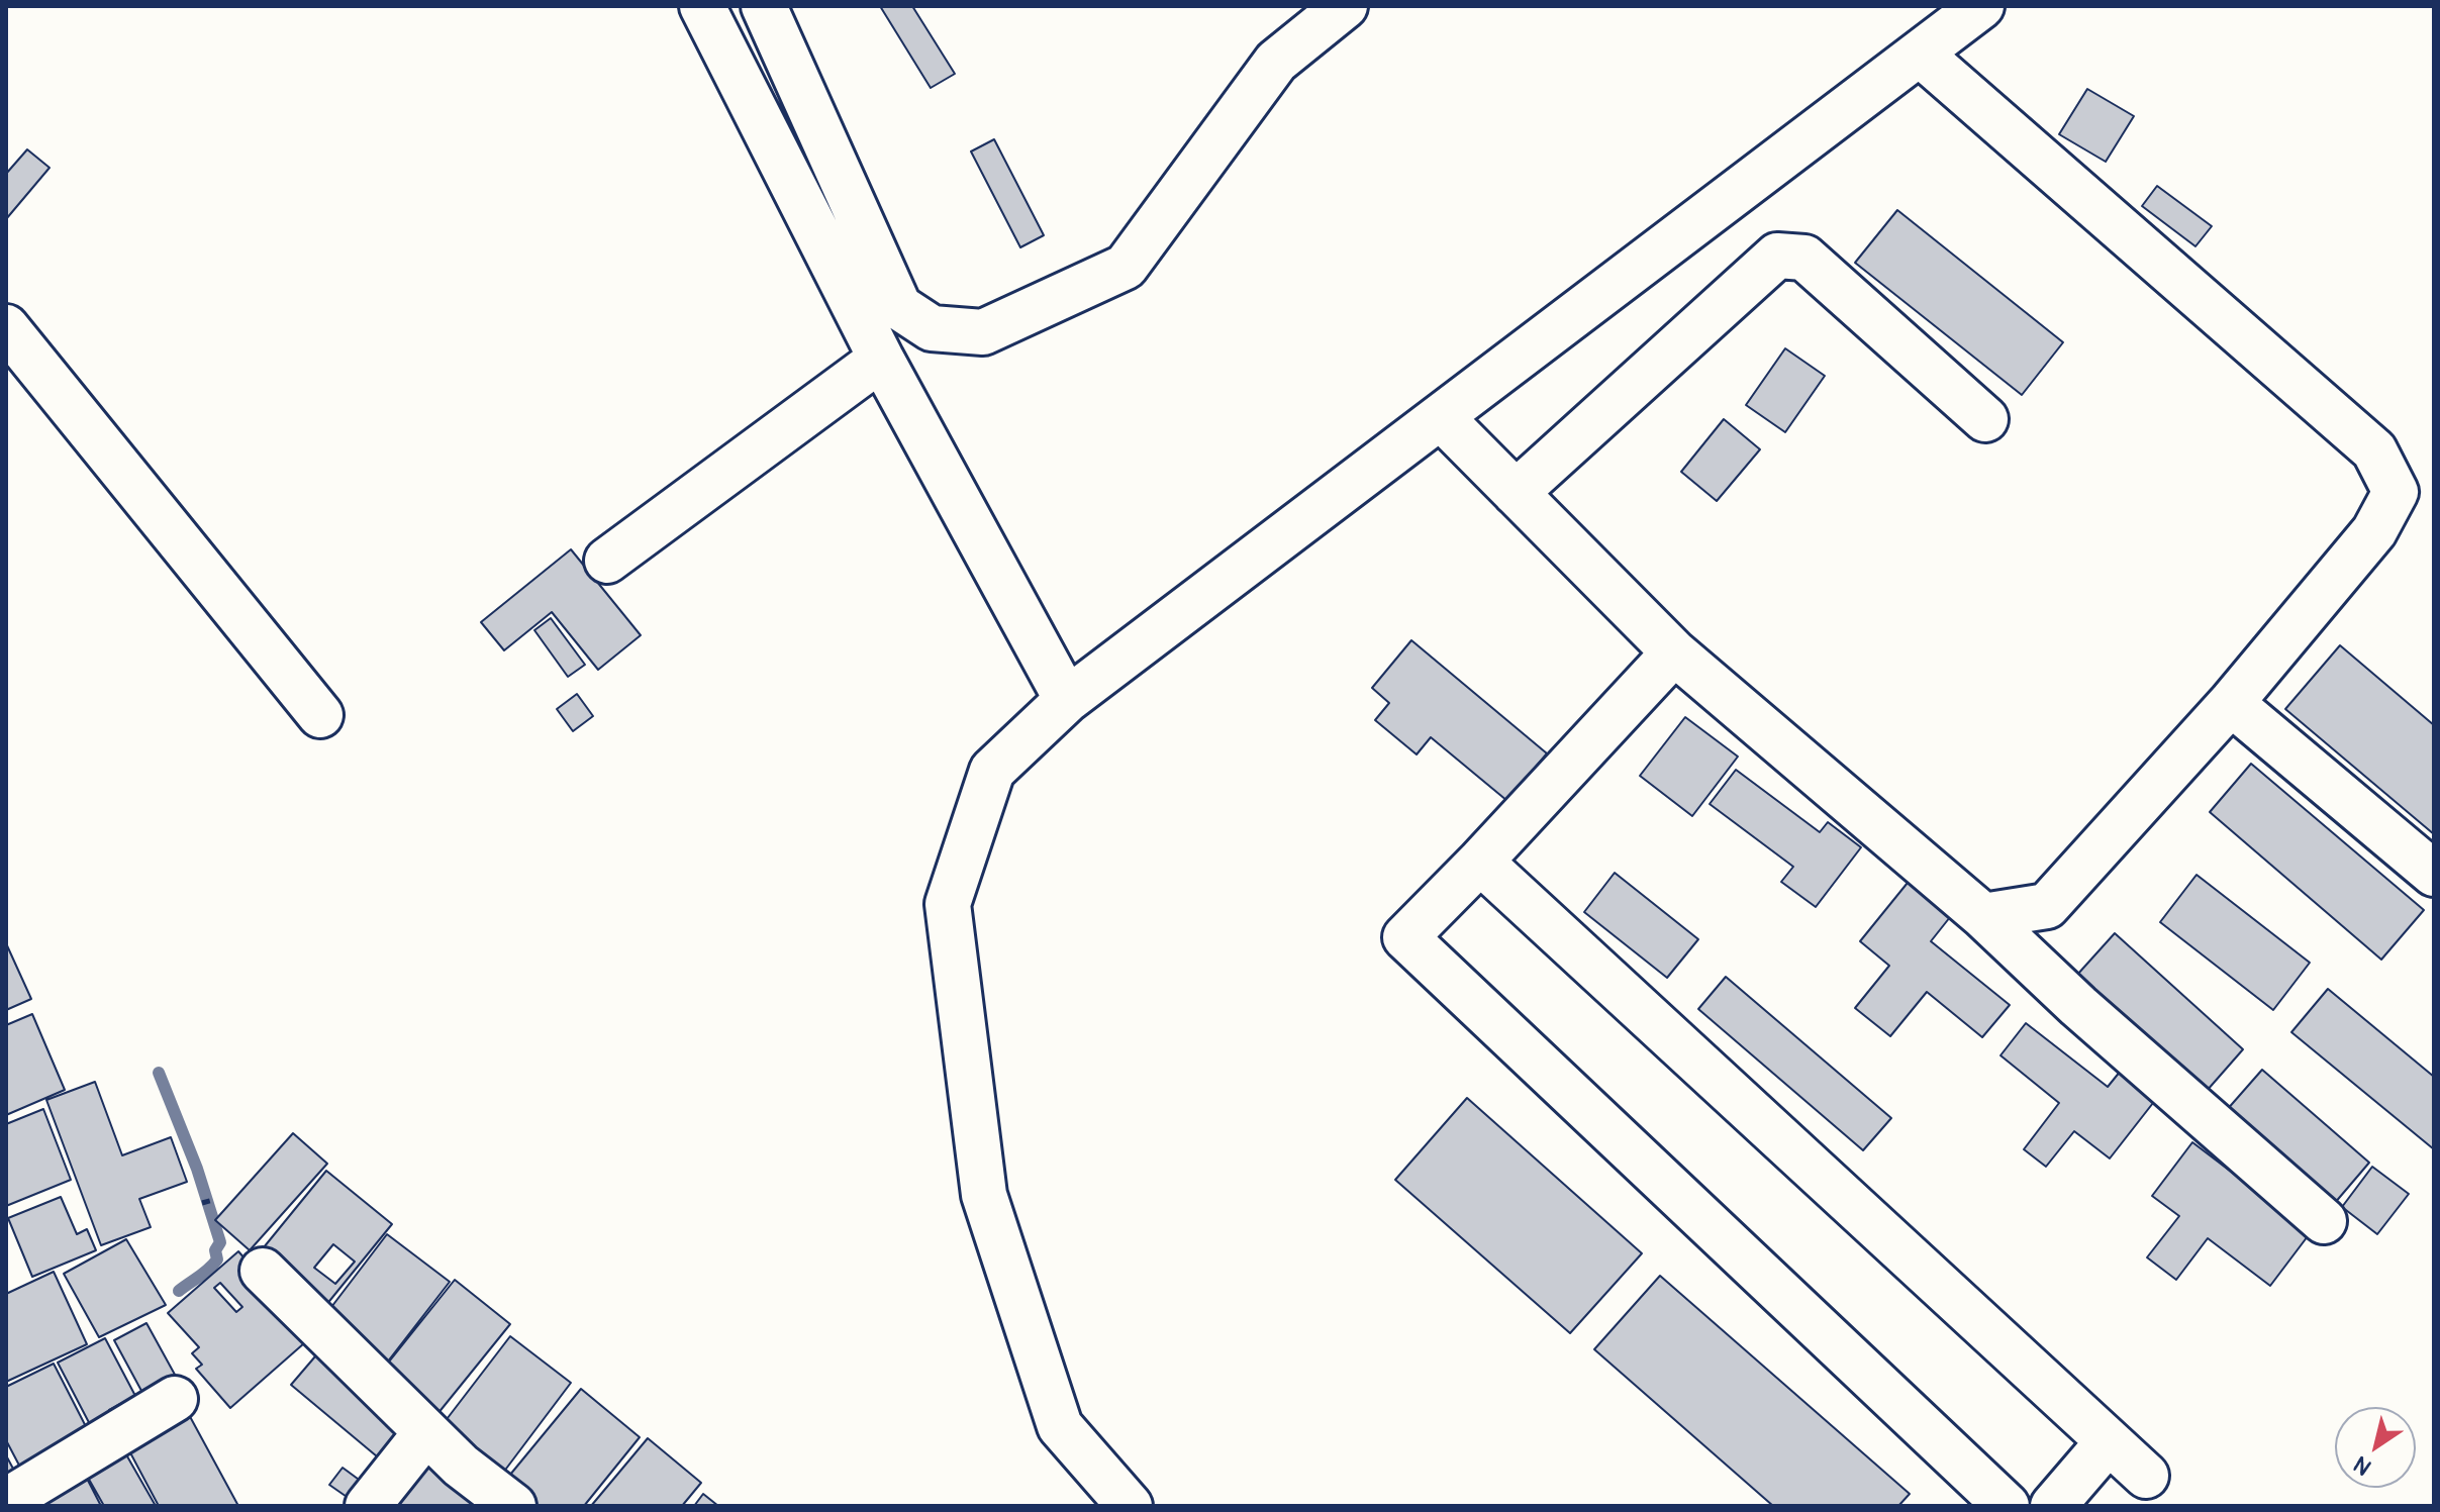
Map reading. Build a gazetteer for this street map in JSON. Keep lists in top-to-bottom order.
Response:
{
  "north": "bottom left"
}
